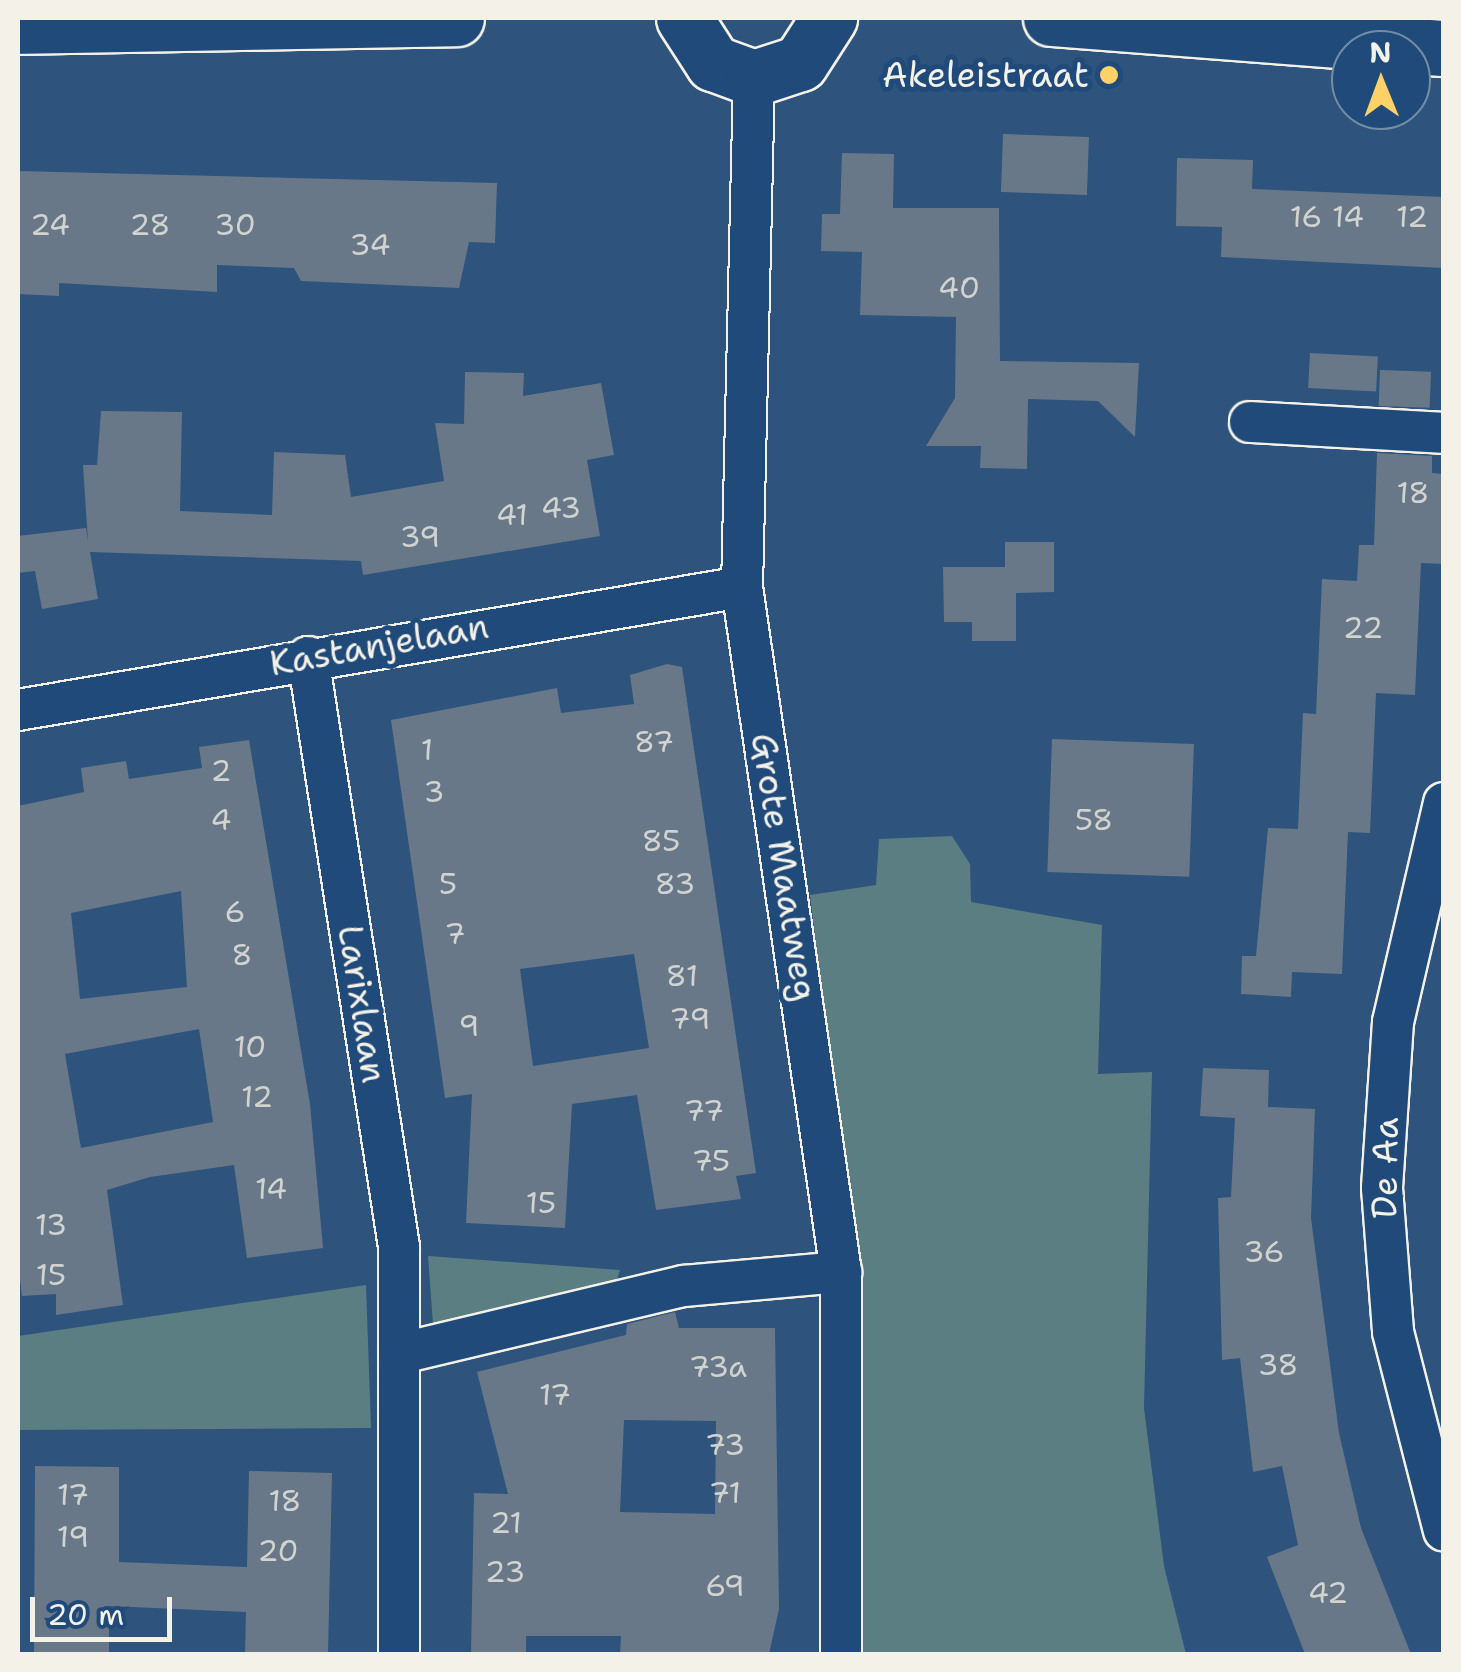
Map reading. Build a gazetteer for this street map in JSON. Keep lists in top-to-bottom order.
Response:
{
  "streets": {
    "street": [
      "Kastanjelaan",
      "Grote Maatweg",
      "Larixlaan",
      "De Aa"
    ]
  },
  "crossings": [
    ["Kastanjelaan", "Grote Maatweg"],
    ["Kastanjelaan", "Larixlaan"]
  ],
  "places": ["Akeleistraat"],
  "house_numbers": [
    "16",
    "14",
    "12",
    "24",
    "28",
    "30",
    "34",
    "40",
    "18",
    "43",
    "41",
    "39",
    "22",
    "87",
    "1",
    "2",
    "3",
    "4",
    "58",
    "85",
    "5",
    "83",
    "6",
    "7",
    "8",
    "81",
    "79",
    "9",
    "10",
    "12",
    "77",
    "75",
    "14",
    "15",
    "13",
    "36",
    "15",
    "38",
    "73a",
    "17",
    "73",
    "71",
    "17",
    "18",
    "21",
    "19",
    "20",
    "23",
    "69",
    "42"
  ],
  "scale_bar": "20 m",
  "north": "top"
}
